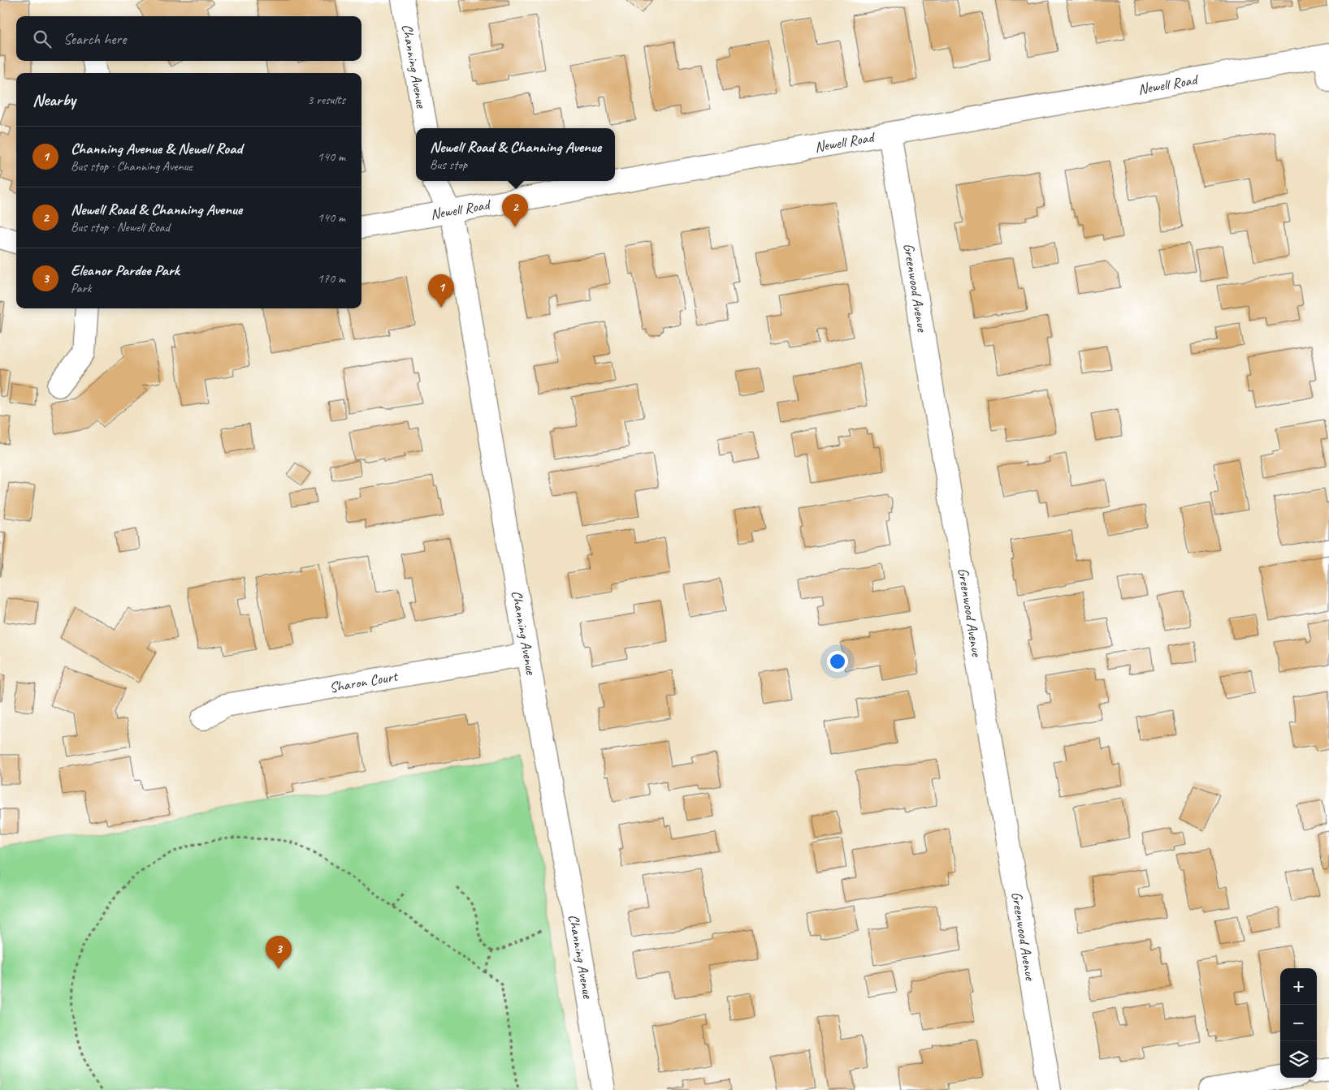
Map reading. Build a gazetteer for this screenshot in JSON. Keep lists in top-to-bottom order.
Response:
{
  "streets": {
    "street": [
      "Channing Avenue",
      "Newell Road",
      "Greenwood Avenue",
      "Sharon Court"
    ]
  },
  "crossings": [
    ["Channing Avenue", "Newell Road"],
    ["Channing Avenue", "Sharon Court"],
    ["Newell Road", "Greenwood Avenue"]
  ],
  "page": {
    "search": "Search here",
    "heading": ["Nearby", "3 results"],
    "list": [
      {
        "mark": "1",
        "name": "Channing Avenue & Newell Road",
        "note": "Bus stop · Channing Avenue",
        "value": "140 m"
      },
      {
        "mark": "2",
        "name": "Newell Road & Channing Avenue",
        "note": "Bus stop · Newell Road",
        "value": "140 m"
      },
      {
        "mark": "3",
        "name": "Eleanor Pardee Park",
        "note": "Park",
        "value": "170 m"
      }
    ],
    "popup": ["Newell Road & Channing Avenue", "Bus stop"],
    "pins": ["2", "1", "3"],
    "map_buttons": ["+", "−"]
  }
}
